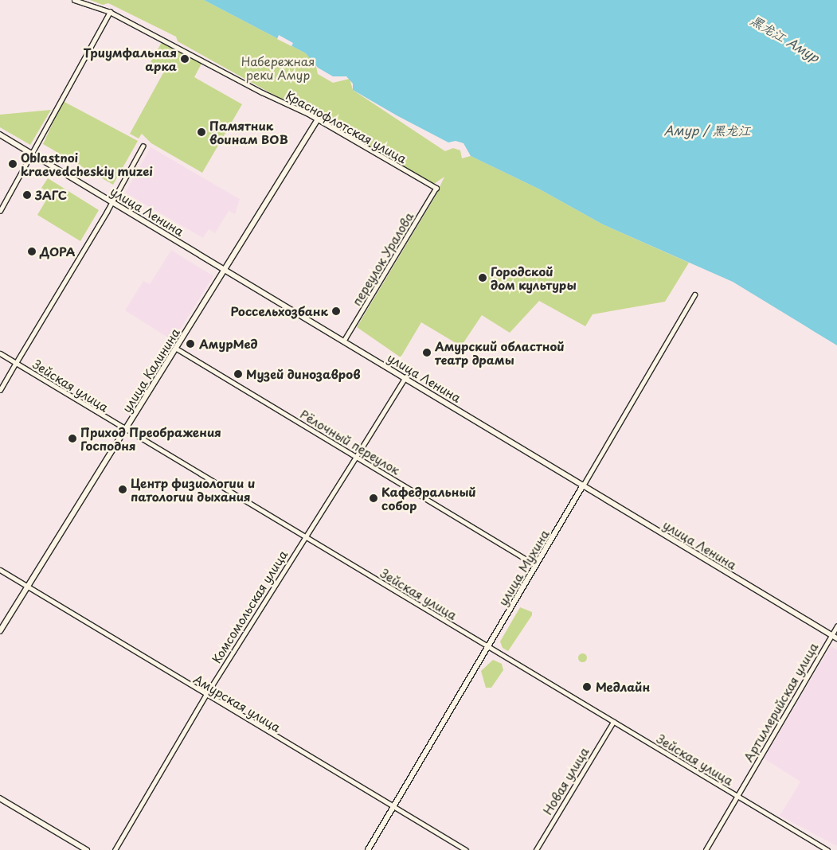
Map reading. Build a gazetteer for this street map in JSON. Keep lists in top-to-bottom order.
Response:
{
  "streets": {
    "main road": ["улица Ленина", "улица Калинина", "улица Мухина"],
    "street": [
      "Краснофлотская улица",
      "переулок Уралова",
      "Зейская улица",
      "Рёлочный переулок",
      "Комсомольская улица",
      "Артиллерийская улица",
      "Амурская улица",
      "Новая улица"
    ]
  },
  "crossings": [
    ["Краснофлотская улица", "переулок Уралова"],
    ["Краснофлотская улица", "улица Калинина"],
    ["улица Ленина", "переулок Уралова"],
    ["улица Ленина", "улица Калинина"],
    ["улица Ленина", "улица Мухина"],
    ["улица Ленина", "Комсомольская улица"],
    ["улица Ленина", "Артиллерийская улица"],
    ["улица Калинина", "Зейская улица"],
    ["улица Калинина", "Рёлочный переулок"],
    ["улица Калинина", "Амурская улица"],
    ["Зейская улица", "улица Мухина"],
    ["Зейская улица", "Комсомольская улица"],
    ["Зейская улица", "Артиллерийская улица"],
    ["Зейская улица", "Новая улица"],
    ["Рёлочный переулок", "улица Мухина"],
    ["Рёлочный переулок", "Комсомольская улица"],
    ["улица Мухина", "Амурская улица"],
    ["Комсомольская улица", "Амурская улица"]
  ],
  "water": ["黑龙江 Амур", "Амур / 黑龙江"],
  "parks": ["Набережная реки Амур"],
  "places": [
    "Триумфальная арка",
    "Памятник воинам ВОВ",
    "Oblastnoi kraevedcheskiy muzei",
    "ЗАГС",
    "ДОРА",
    "Городской дом культуры",
    "Россельхозбанк",
    "АмурМед",
    "Амурский областной театр драмы",
    "Музей динозавров",
    "Приход Преображения Господня",
    "Центр физиологии и патологии дыхания",
    "Кафедральный собор",
    "Медлайн"
  ]
}
